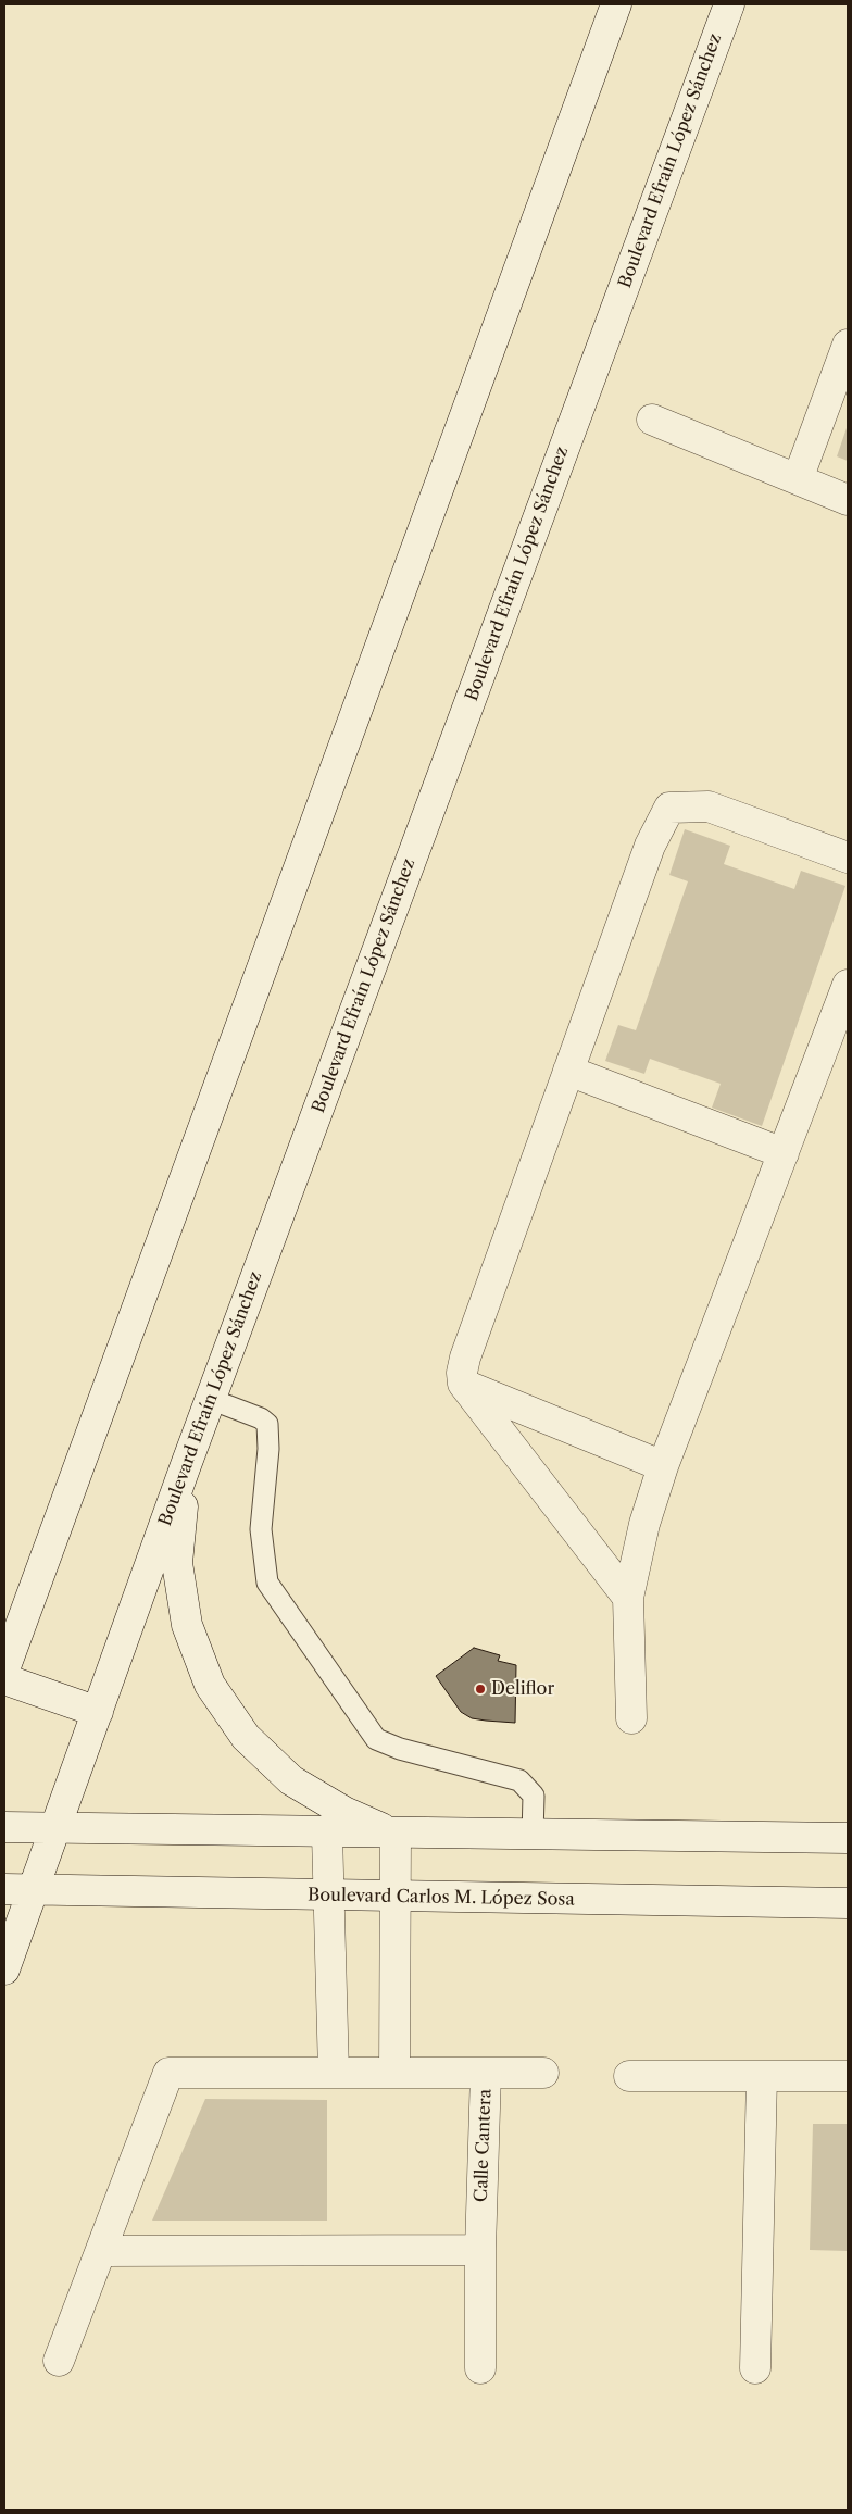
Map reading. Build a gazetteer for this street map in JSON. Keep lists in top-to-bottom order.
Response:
{
  "streets": {
    "street": ["Boulevard Efraín López Sánchez", "Boulevard Carlos M. López Sosa", "Calle Cantera"]
  },
  "crossings": [
    ["Boulevard Efraín López Sánchez", "Boulevard Carlos M. López Sosa"]
  ],
  "places": ["Deliflor"]
}
